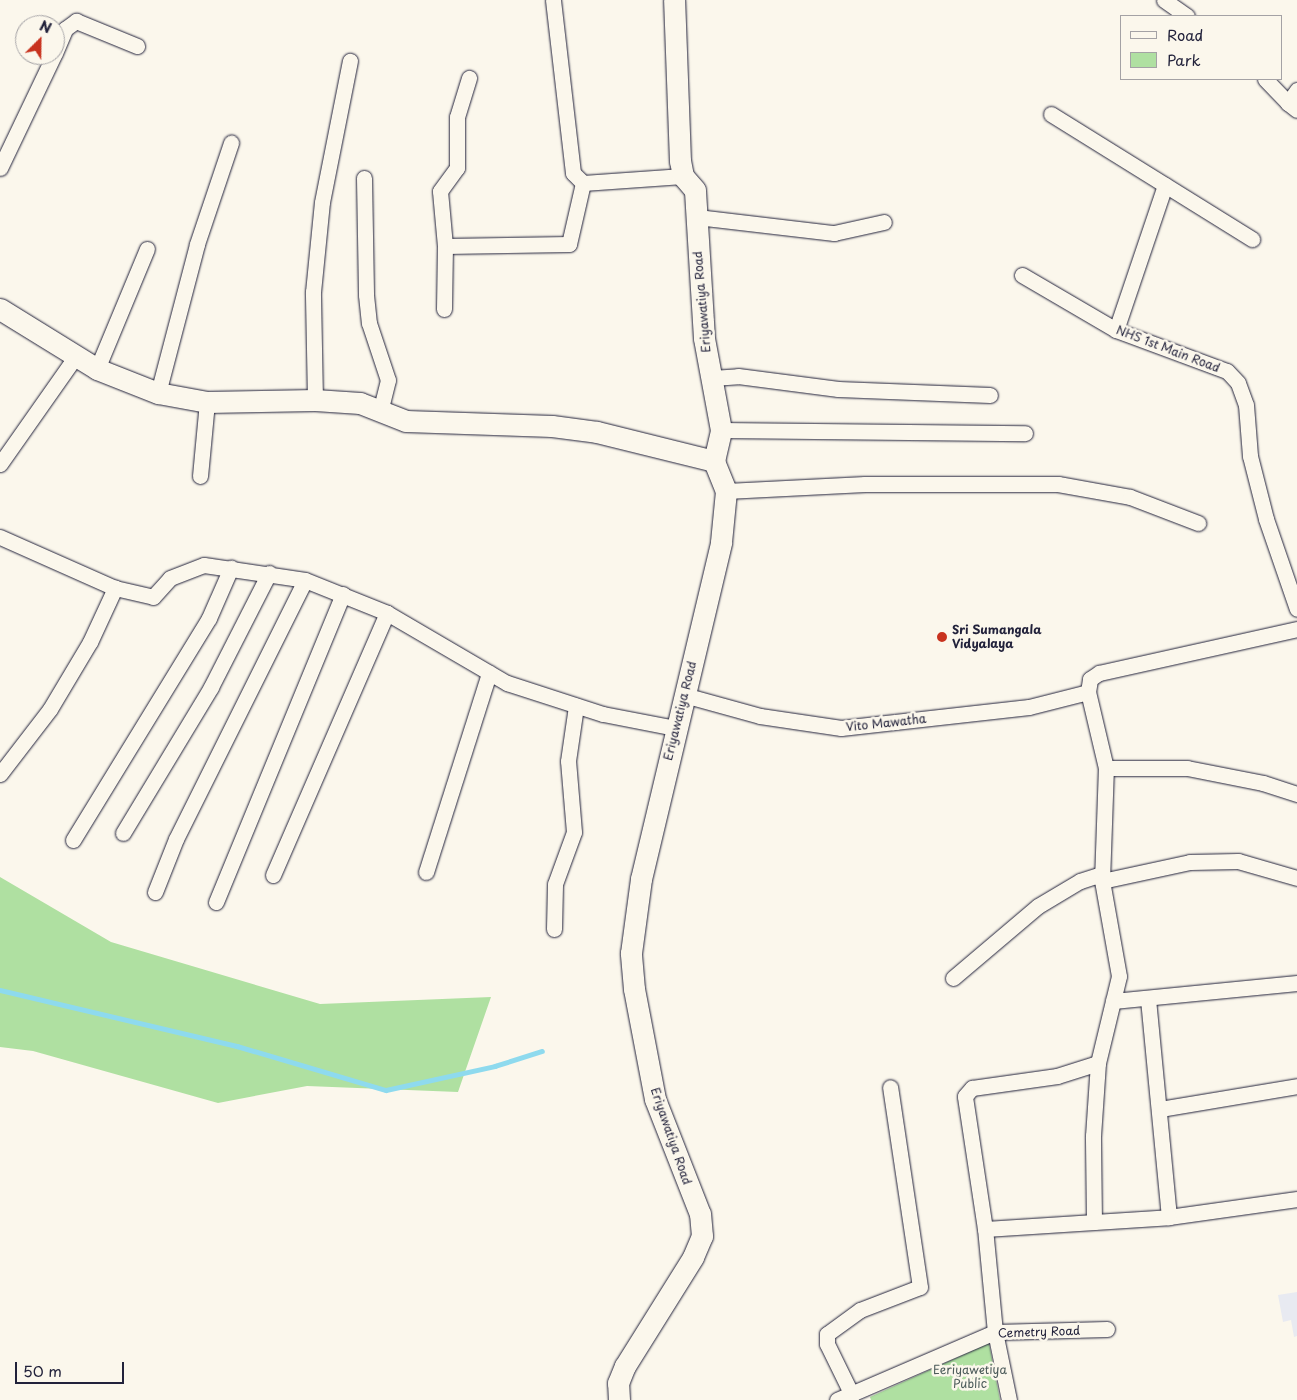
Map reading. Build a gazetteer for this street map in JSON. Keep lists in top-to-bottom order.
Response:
{
  "streets": {
    "street": [
      "Eriyawatiya Road",
      "NHS 1st Main Road",
      "Vito Mawatha",
      "Cemetry Road"
    ]
  },
  "crossings": [
    ["Eriyawatiya Road", "Vito Mawatha"]
  ],
  "parks": ["Eeriyawetiya Public"],
  "places": ["Sri Sumangala Vidyalaya"],
  "legend": ["Road", "Park"],
  "scale_bar": "50 m",
  "north": "top right"
}
